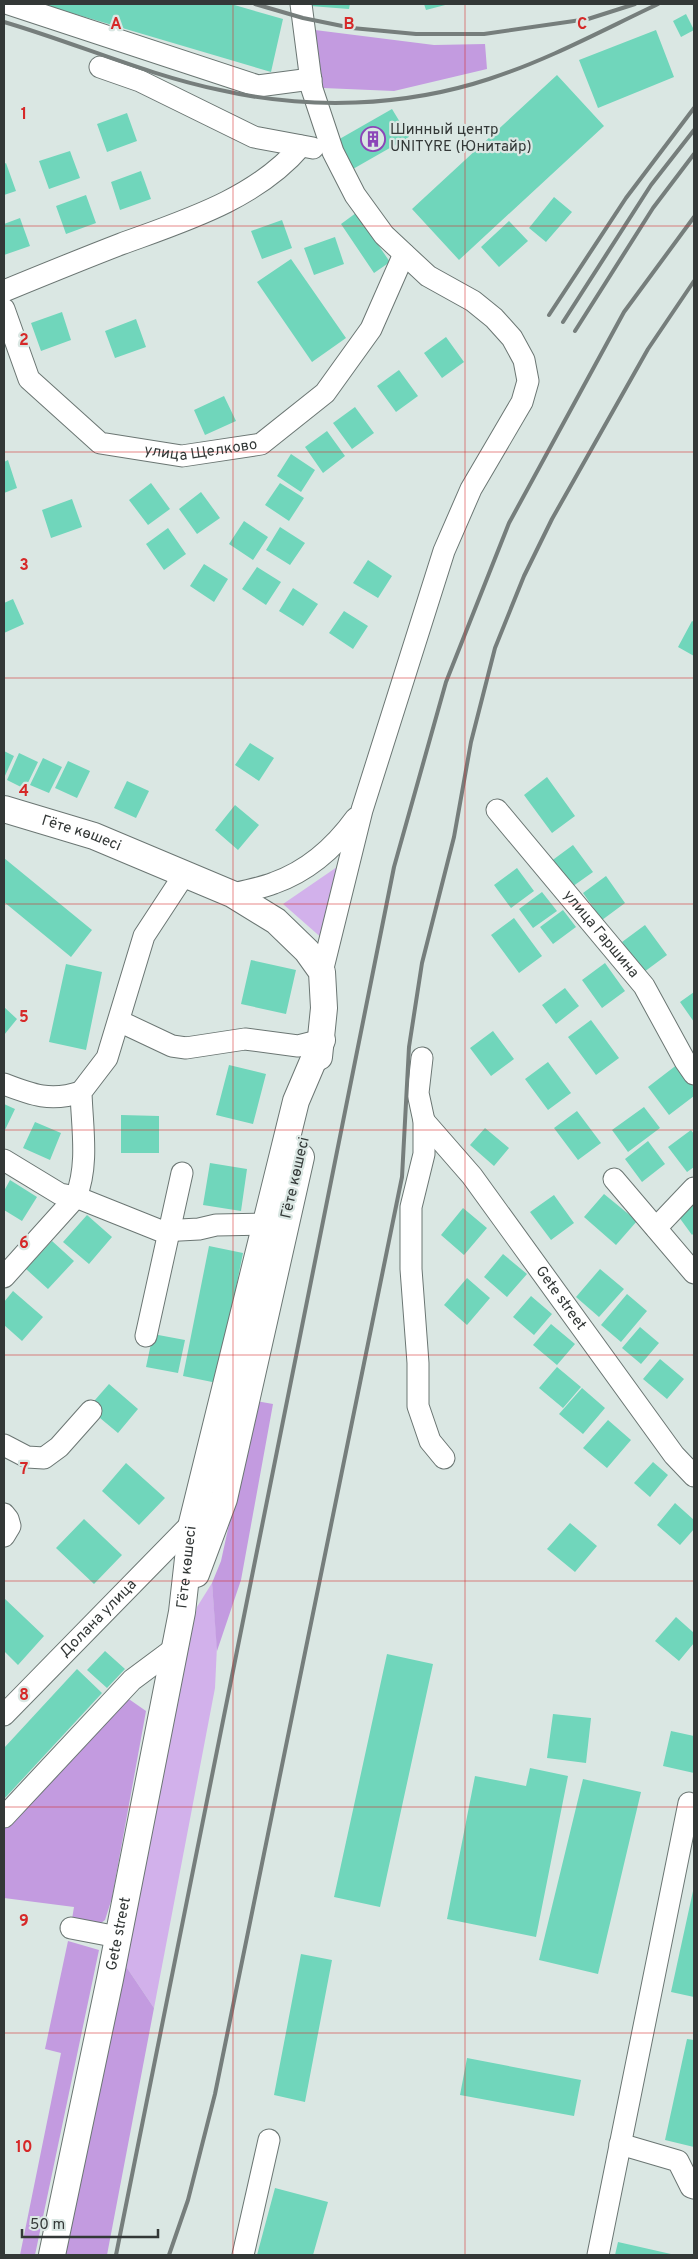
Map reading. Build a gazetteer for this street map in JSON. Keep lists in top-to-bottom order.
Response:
{
  "streets": {
    "main road": ["Гёте көшесі", "Gete street"],
    "street": ["улица Щелково", "улица Гаршина", "Долана улица"]
  },
  "crossings": [
    ["Гёте көшесі", "Gete street"],
    ["Гёте көшесі", "Долана улица"]
  ],
  "places": {
    "building": ["Шинный центр UNITYRE (Юнитайр)"]
  },
  "scale_bar": "50 m",
  "grid": {
    "columns": ["A", "B", "C"],
    "rows": [
      "1",
      "2",
      "3",
      "4",
      "5",
      "6",
      "7",
      "8",
      "9",
      "10"
    ]
  }
}
